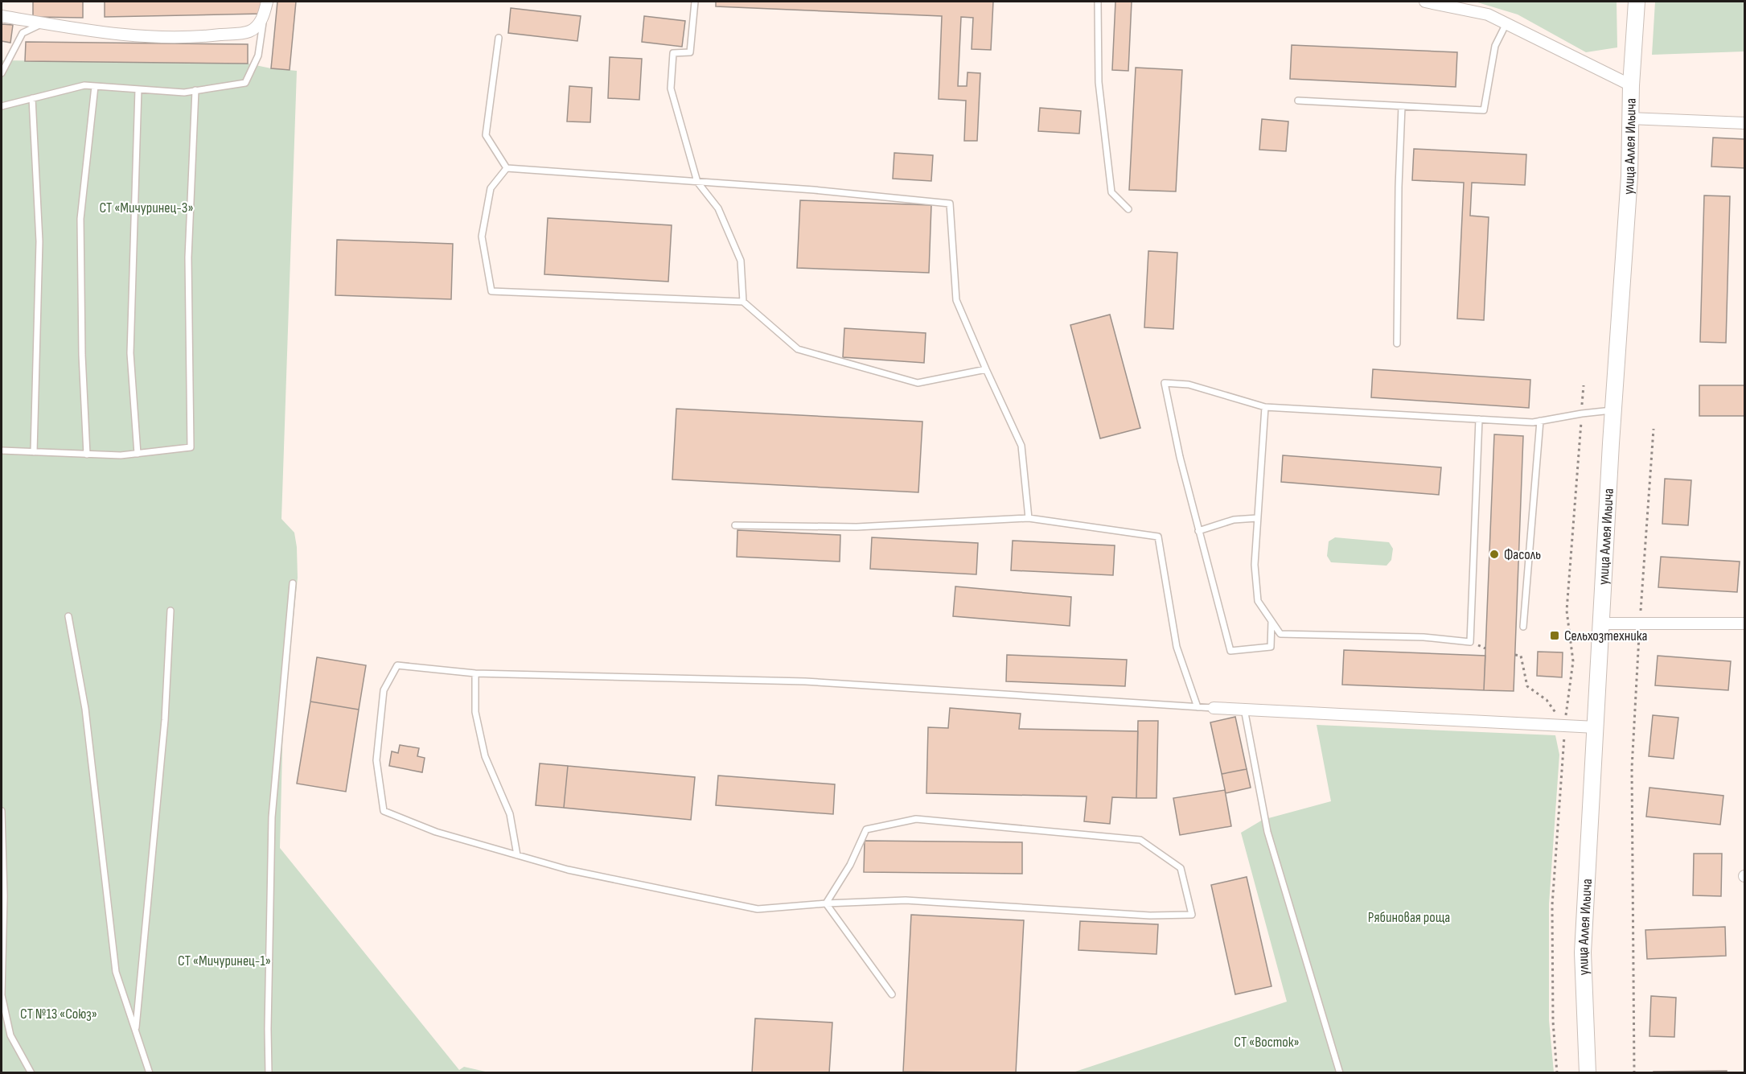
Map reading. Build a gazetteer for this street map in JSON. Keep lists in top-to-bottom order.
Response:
{
  "streets": {
    "main road": ["улица Аллея Ильича"]
  },
  "parks": [
    "СТ «Мичуринец-3»",
    "Рябиновая роща",
    "СТ «Мичуринец-1»",
    "СТ №13 «Союз»",
    "СТ «Восток»"
  ],
  "places": {
    "other": ["Фасоль"],
    "transit": ["Сельхозтехника"]
  }
}
